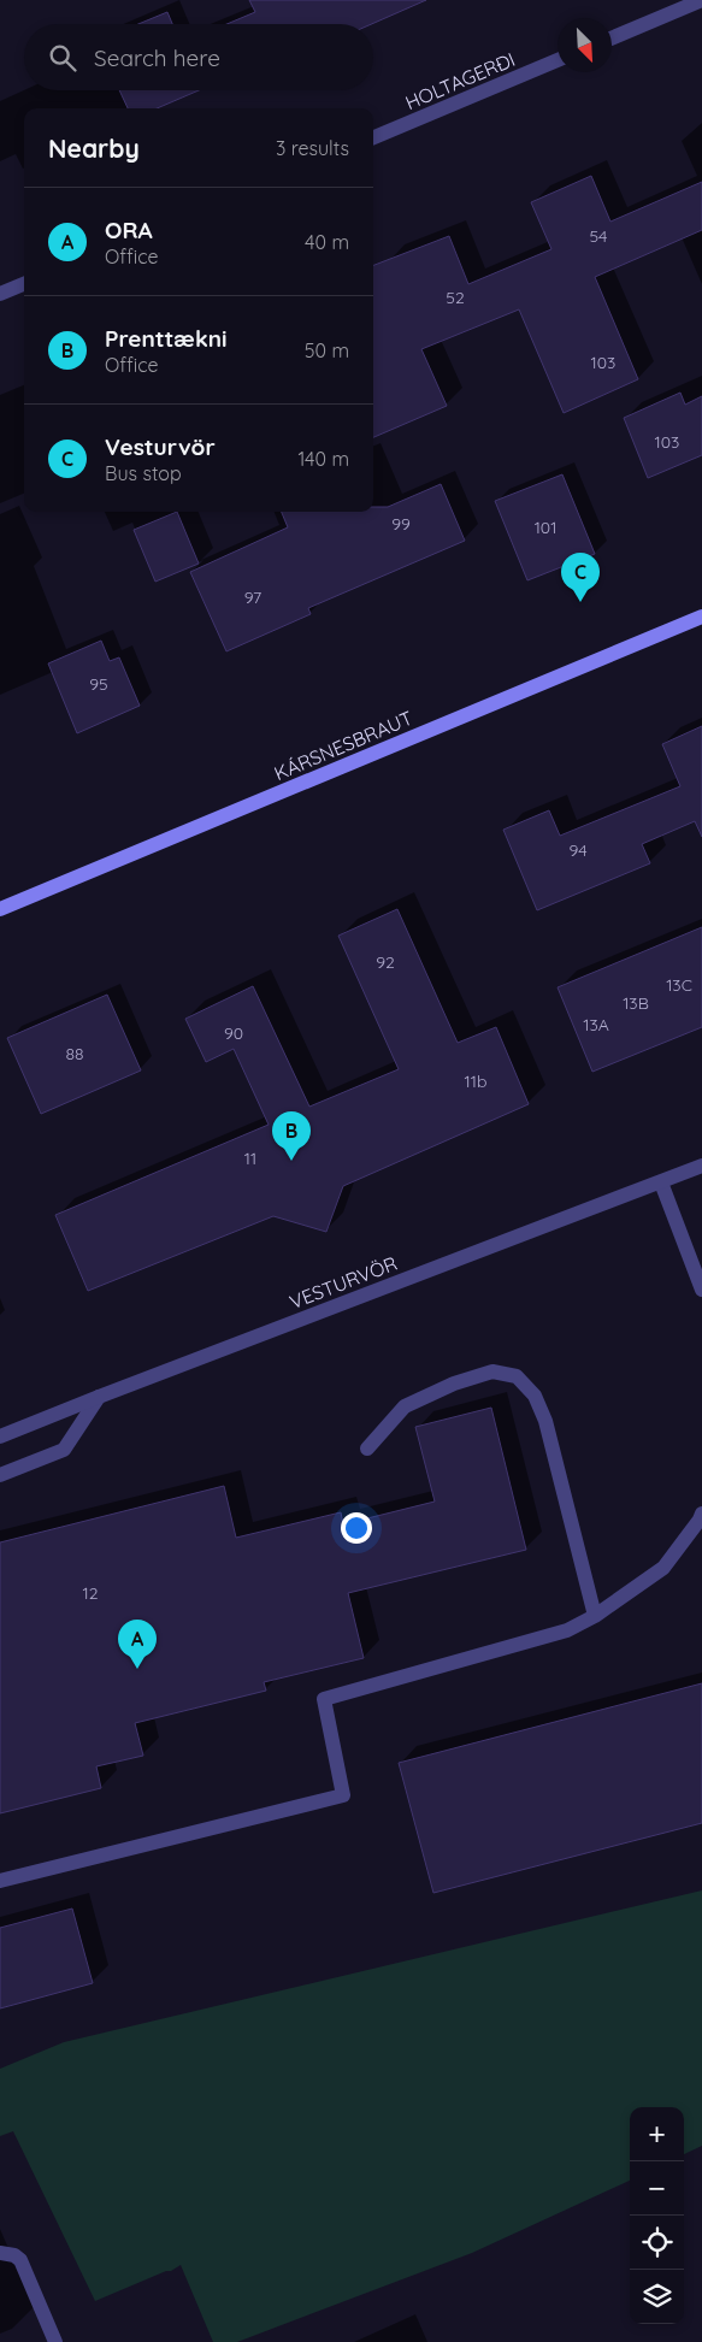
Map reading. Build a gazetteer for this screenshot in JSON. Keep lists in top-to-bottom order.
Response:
{
  "streets": {
    "street": ["HOLTAGERÐI", "KÁRSNESBRAUT", "VESTURVÖR"]
  },
  "house_numbers": [
    "54",
    "52",
    "103",
    "103",
    "99",
    "101",
    "97",
    "95",
    "94",
    "92",
    "13C",
    "13B",
    "13A",
    "90",
    "88",
    "11b",
    "11",
    "12"
  ],
  "north": "bottom right",
  "page": {
    "search": "Search here",
    "heading": ["Nearby", "3 results"],
    "list": [
      {
        "mark": "A",
        "name": "ORA",
        "note": "Office",
        "value": "40 m"
      },
      {
        "mark": "B",
        "name": "Prenttækni",
        "note": "Office",
        "value": "50 m"
      },
      {
        "mark": "C",
        "name": "Vesturvör",
        "note": "Bus stop",
        "value": "140 m"
      }
    ],
    "pins": ["C", "B", "A"],
    "map_buttons": ["+", "−"]
  }
}
